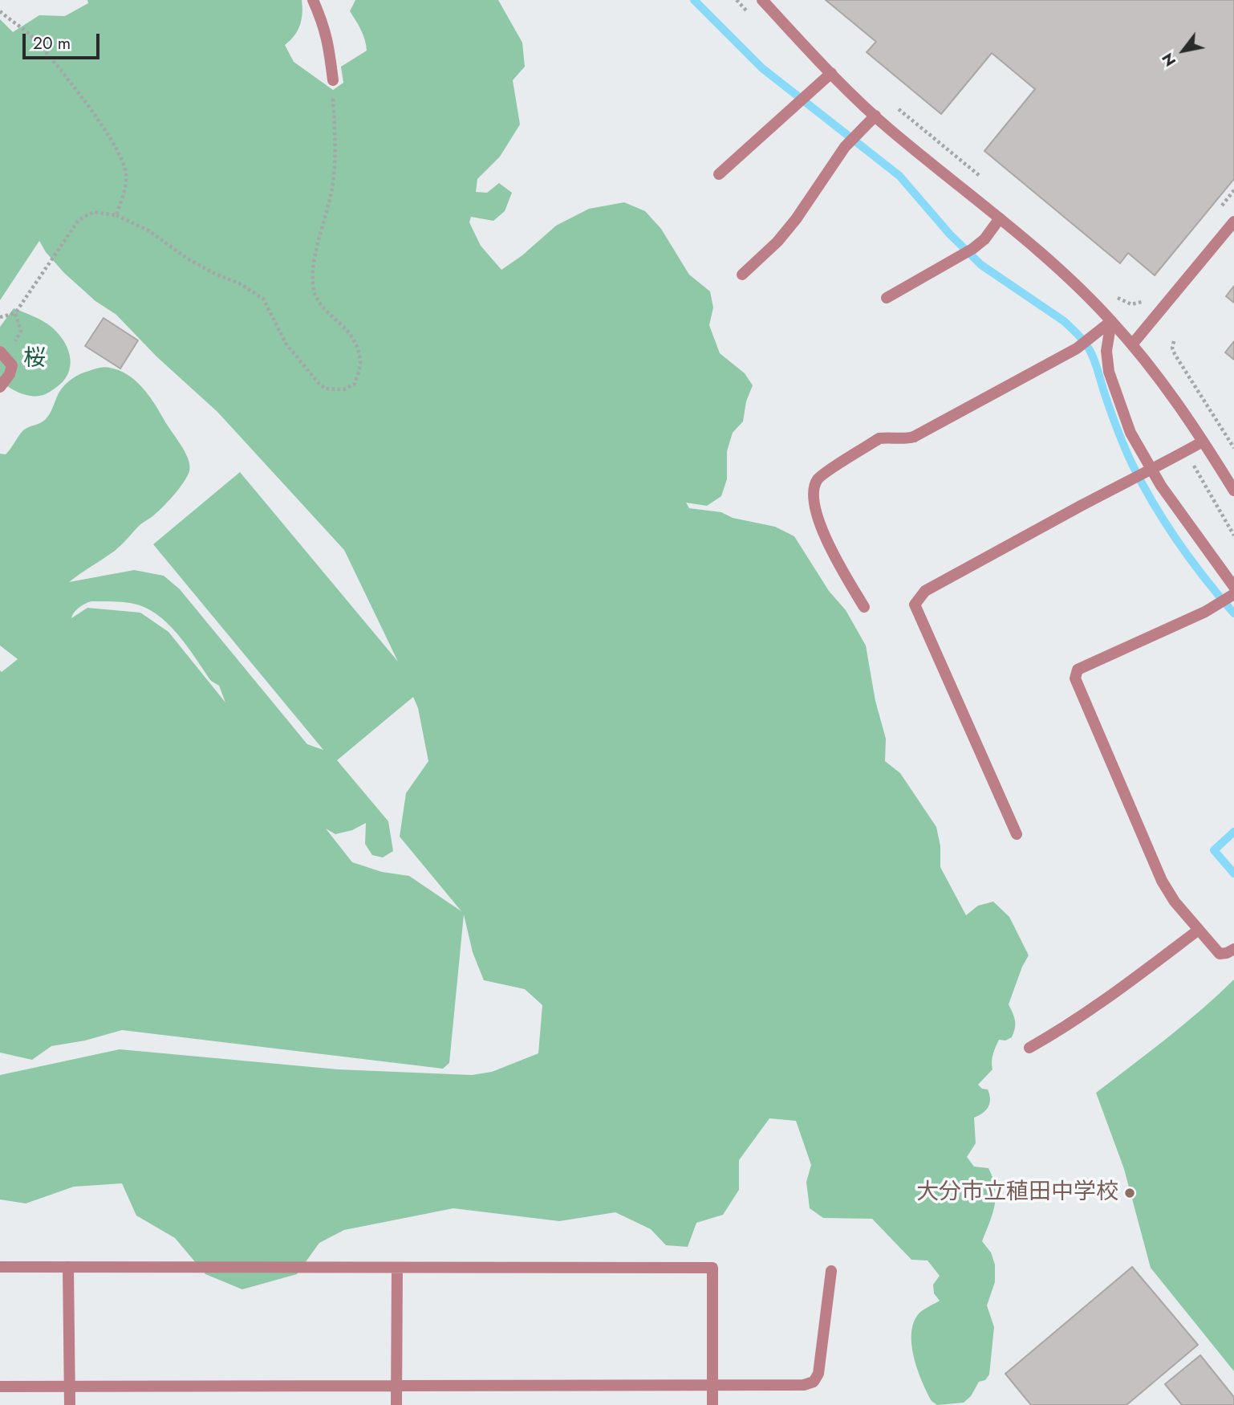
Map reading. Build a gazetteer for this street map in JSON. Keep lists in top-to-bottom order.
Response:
{
  "parks": ["桜"],
  "places": ["大分市立稙田中学校"],
  "scale_bar": "20 m",
  "north": "bottom left"
}
